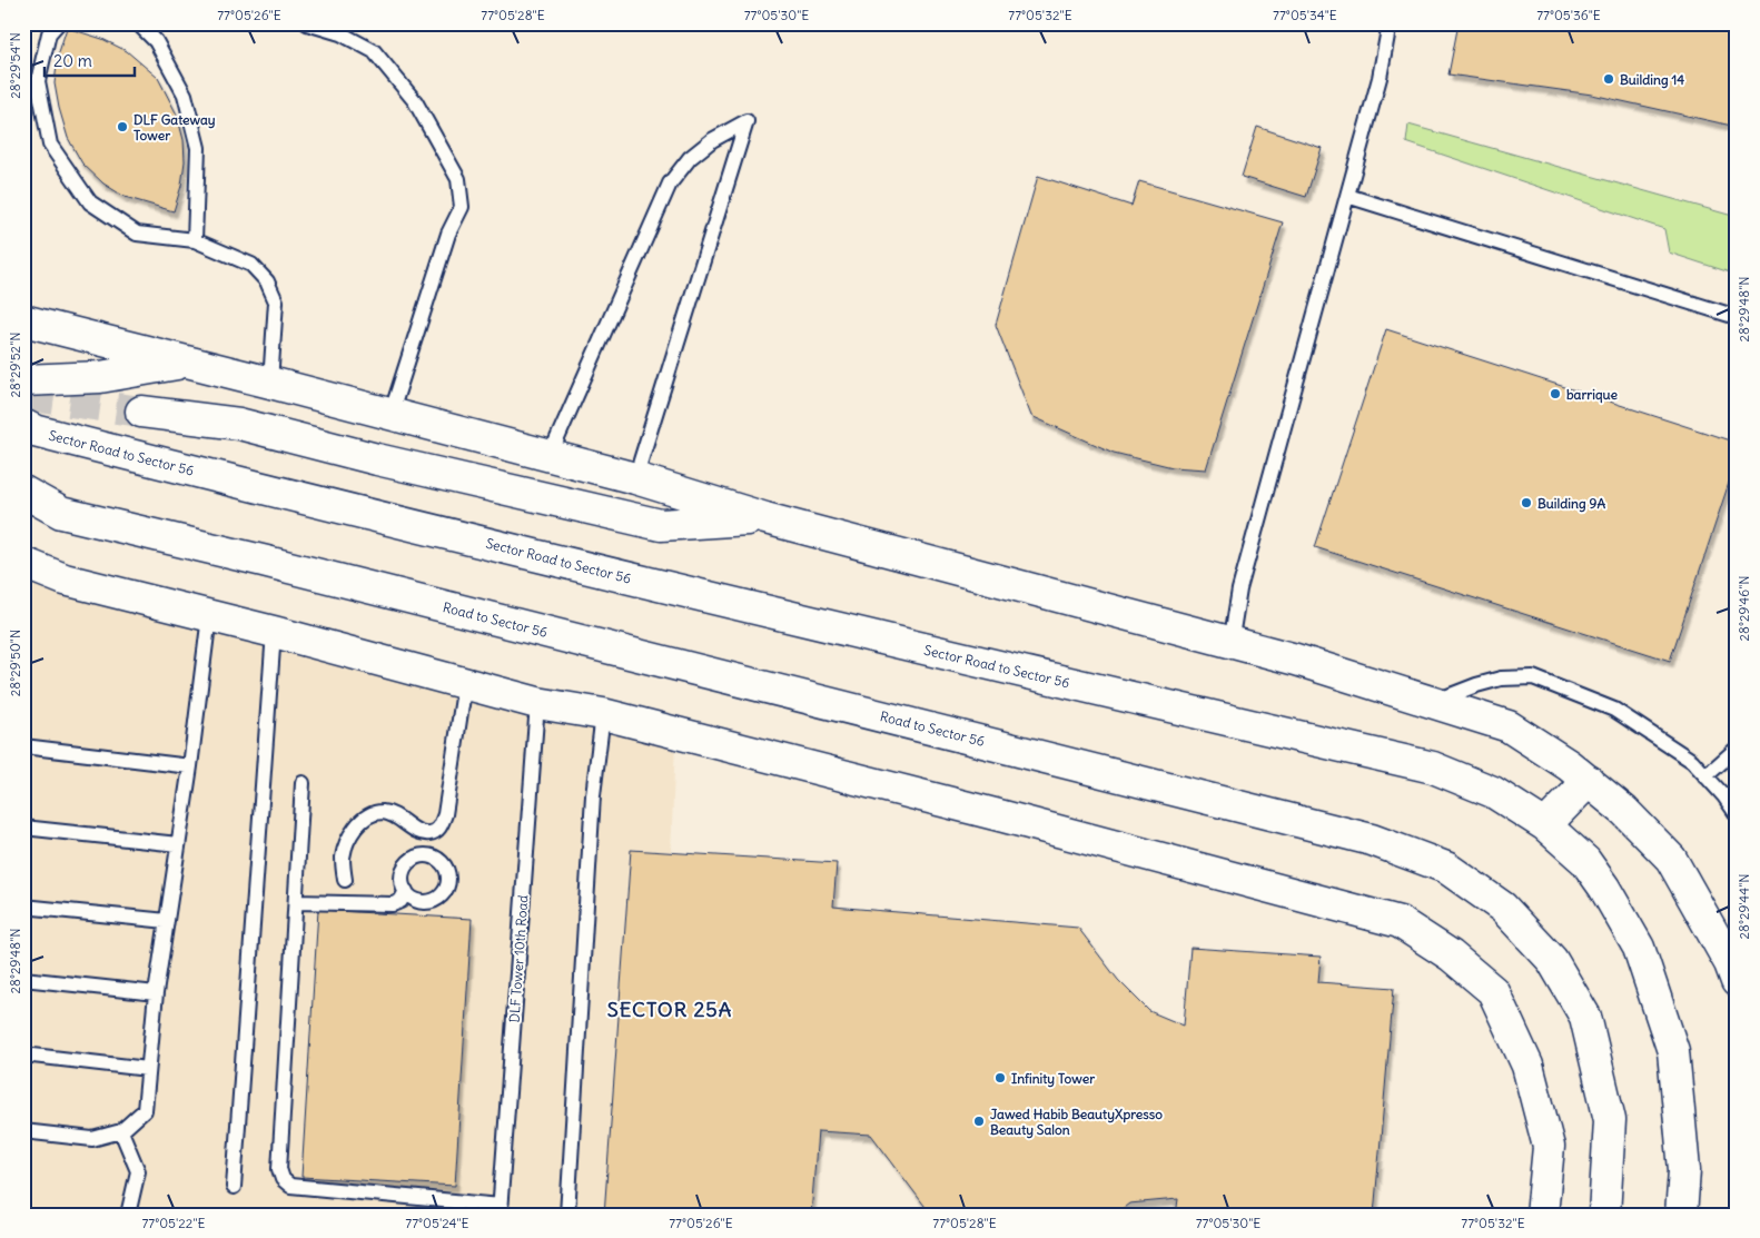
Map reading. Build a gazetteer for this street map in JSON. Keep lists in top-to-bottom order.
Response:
{
  "streets": {
    "street": ["Sector Road to Sector 56", "Road to Sector 56"],
    "lane": ["DLF Tower 10th Road"]
  },
  "districts": ["SECTOR 25A"],
  "places": [
    "Building 14",
    "DLF Gateway Tower",
    "barrique",
    "Building 9A",
    "Infinity Tower",
    "Jawed Habib BeautyXpresso Beauty Salon"
  ],
  "scale_bar": "20 m",
  "coordinates": [
    "77°05'26\"E",
    "77°05'28\"E",
    "77°05'30\"E",
    "77°05'32\"E",
    "77°05'34\"E",
    "77°05'36\"E",
    "28°29'54\"N",
    "28°29'48\"N",
    "28°29'52\"N",
    "28°29'46\"N",
    "28°29'50\"N",
    "28°29'44\"N",
    "77°05'22\"E",
    "77°05'24\"E"
  ]
}
